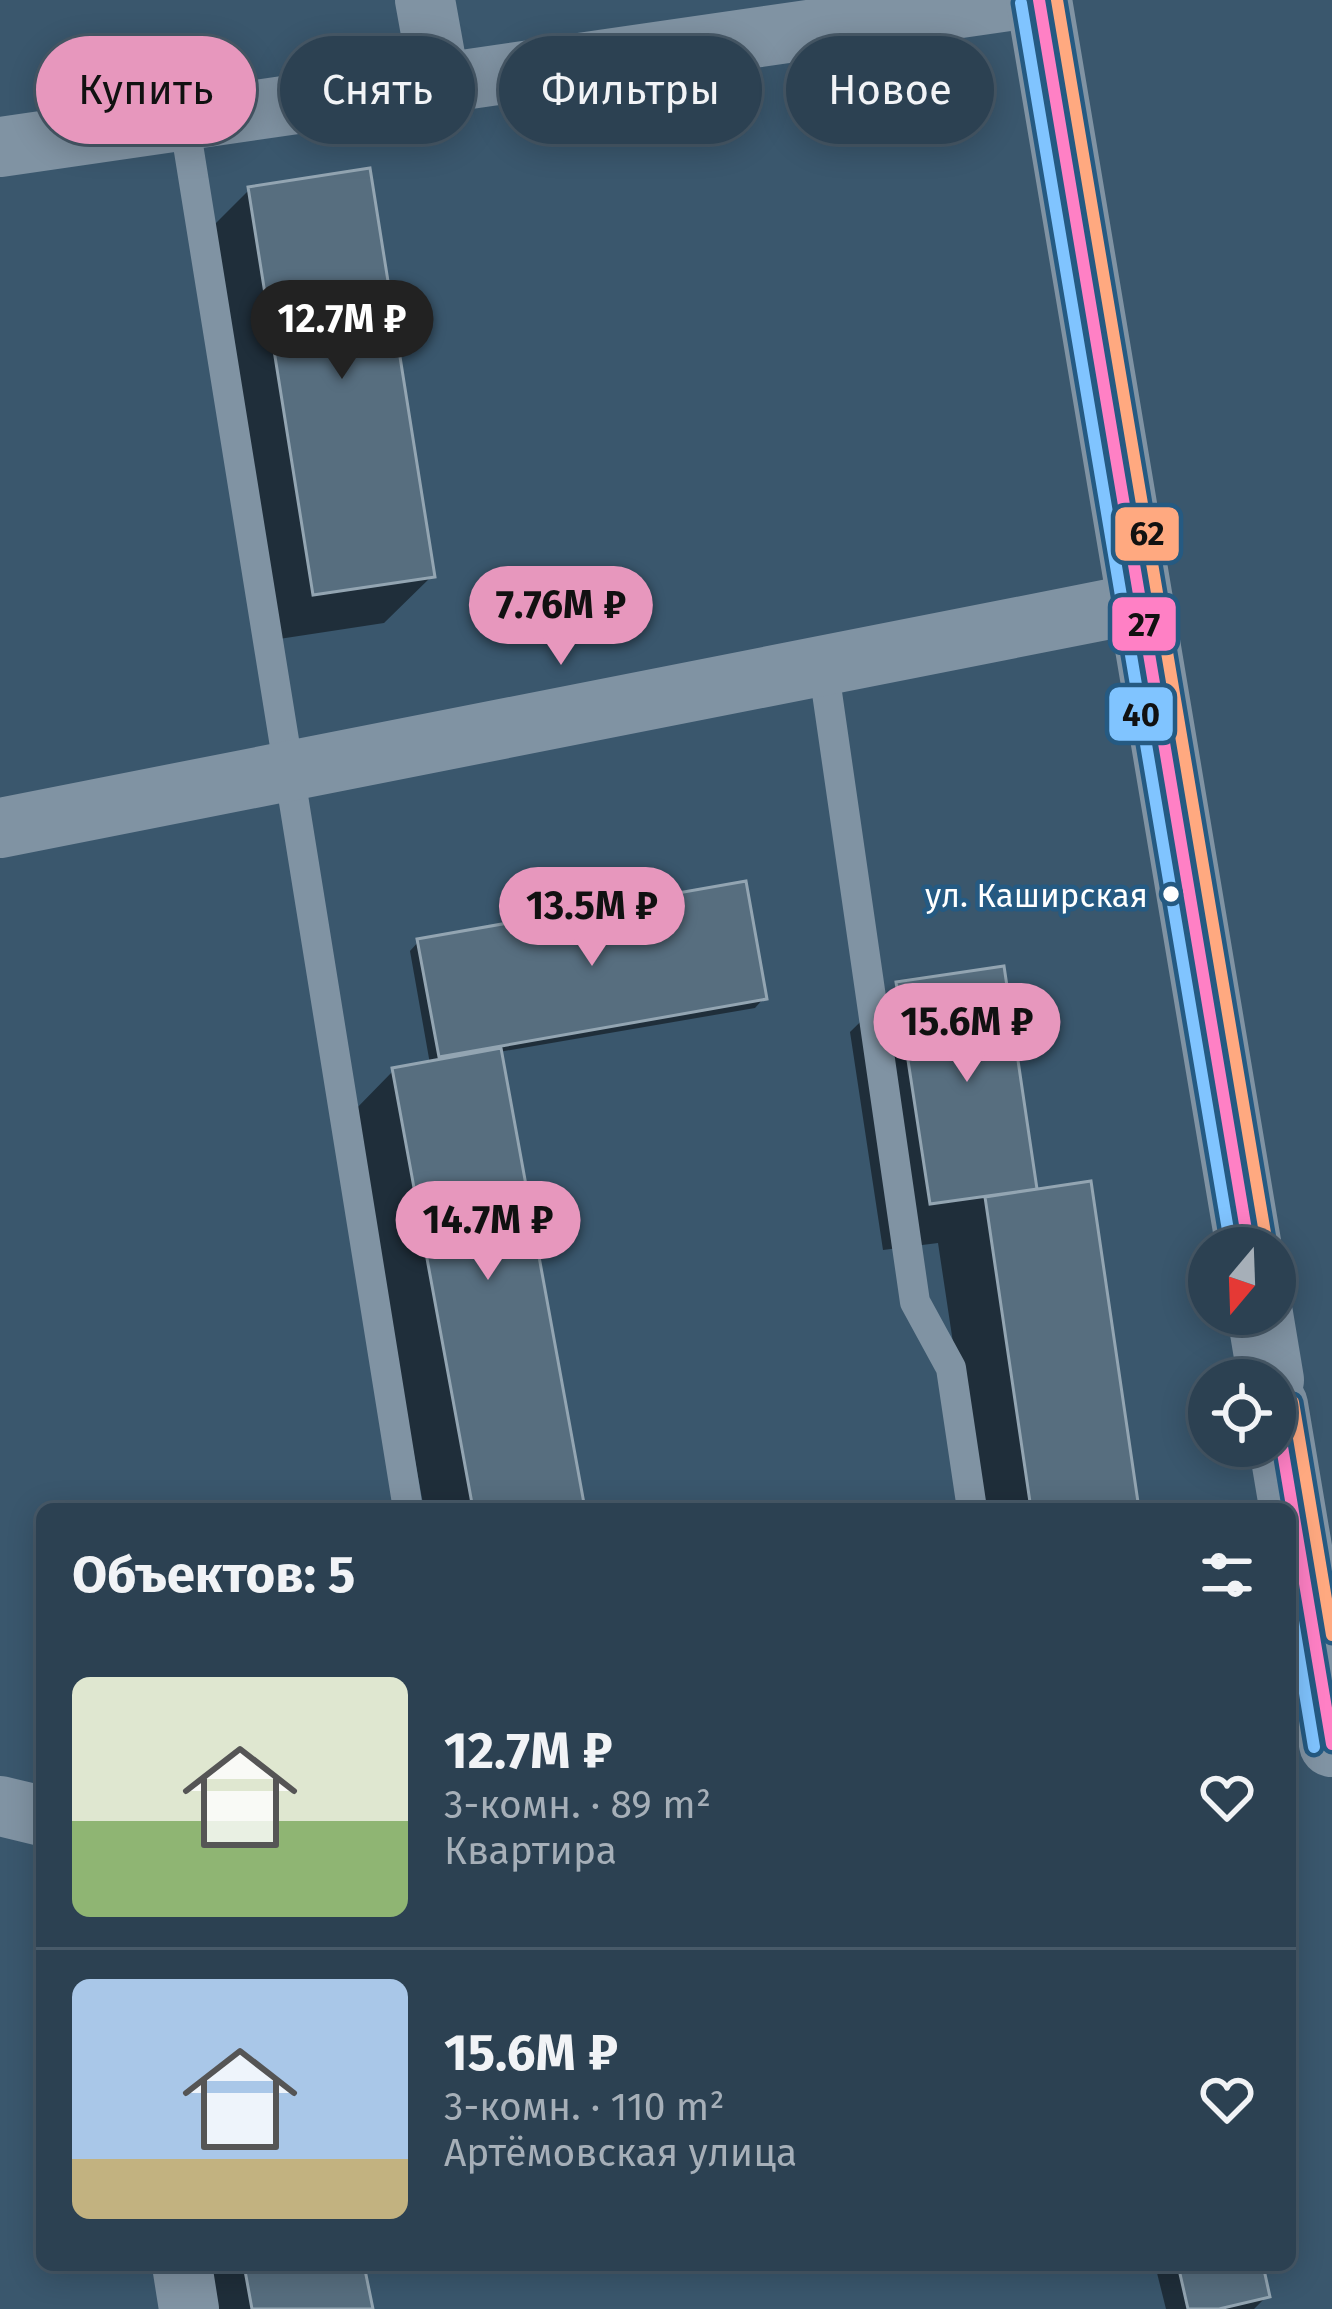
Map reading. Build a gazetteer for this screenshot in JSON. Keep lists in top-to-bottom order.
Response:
{
  "places": ["ул. Каширская"],
  "lines": ["transit line 27", "transit line 62", "transit line 40"],
  "north": "bottom",
  "page": {
    "chip": [
      "Купить",
      "Снять",
      "Фильтры",
      "Новое"
    ],
    "price": [
      "12.7M ₽",
      "7.76M ₽",
      "13.5M ₽",
      "15.6M ₽",
      "14.7M ₽"
    ],
    "heading": "Объектов: 5",
    "list": [
      {
        "name": "12.7M ₽",
        "note": "3-комн. · 89 m² · Квартира"
      },
      {
        "name": "15.6M ₽",
        "note": "3-комн. · 110 m² · Артёмовская улица"
      }
    ]
  }
}
